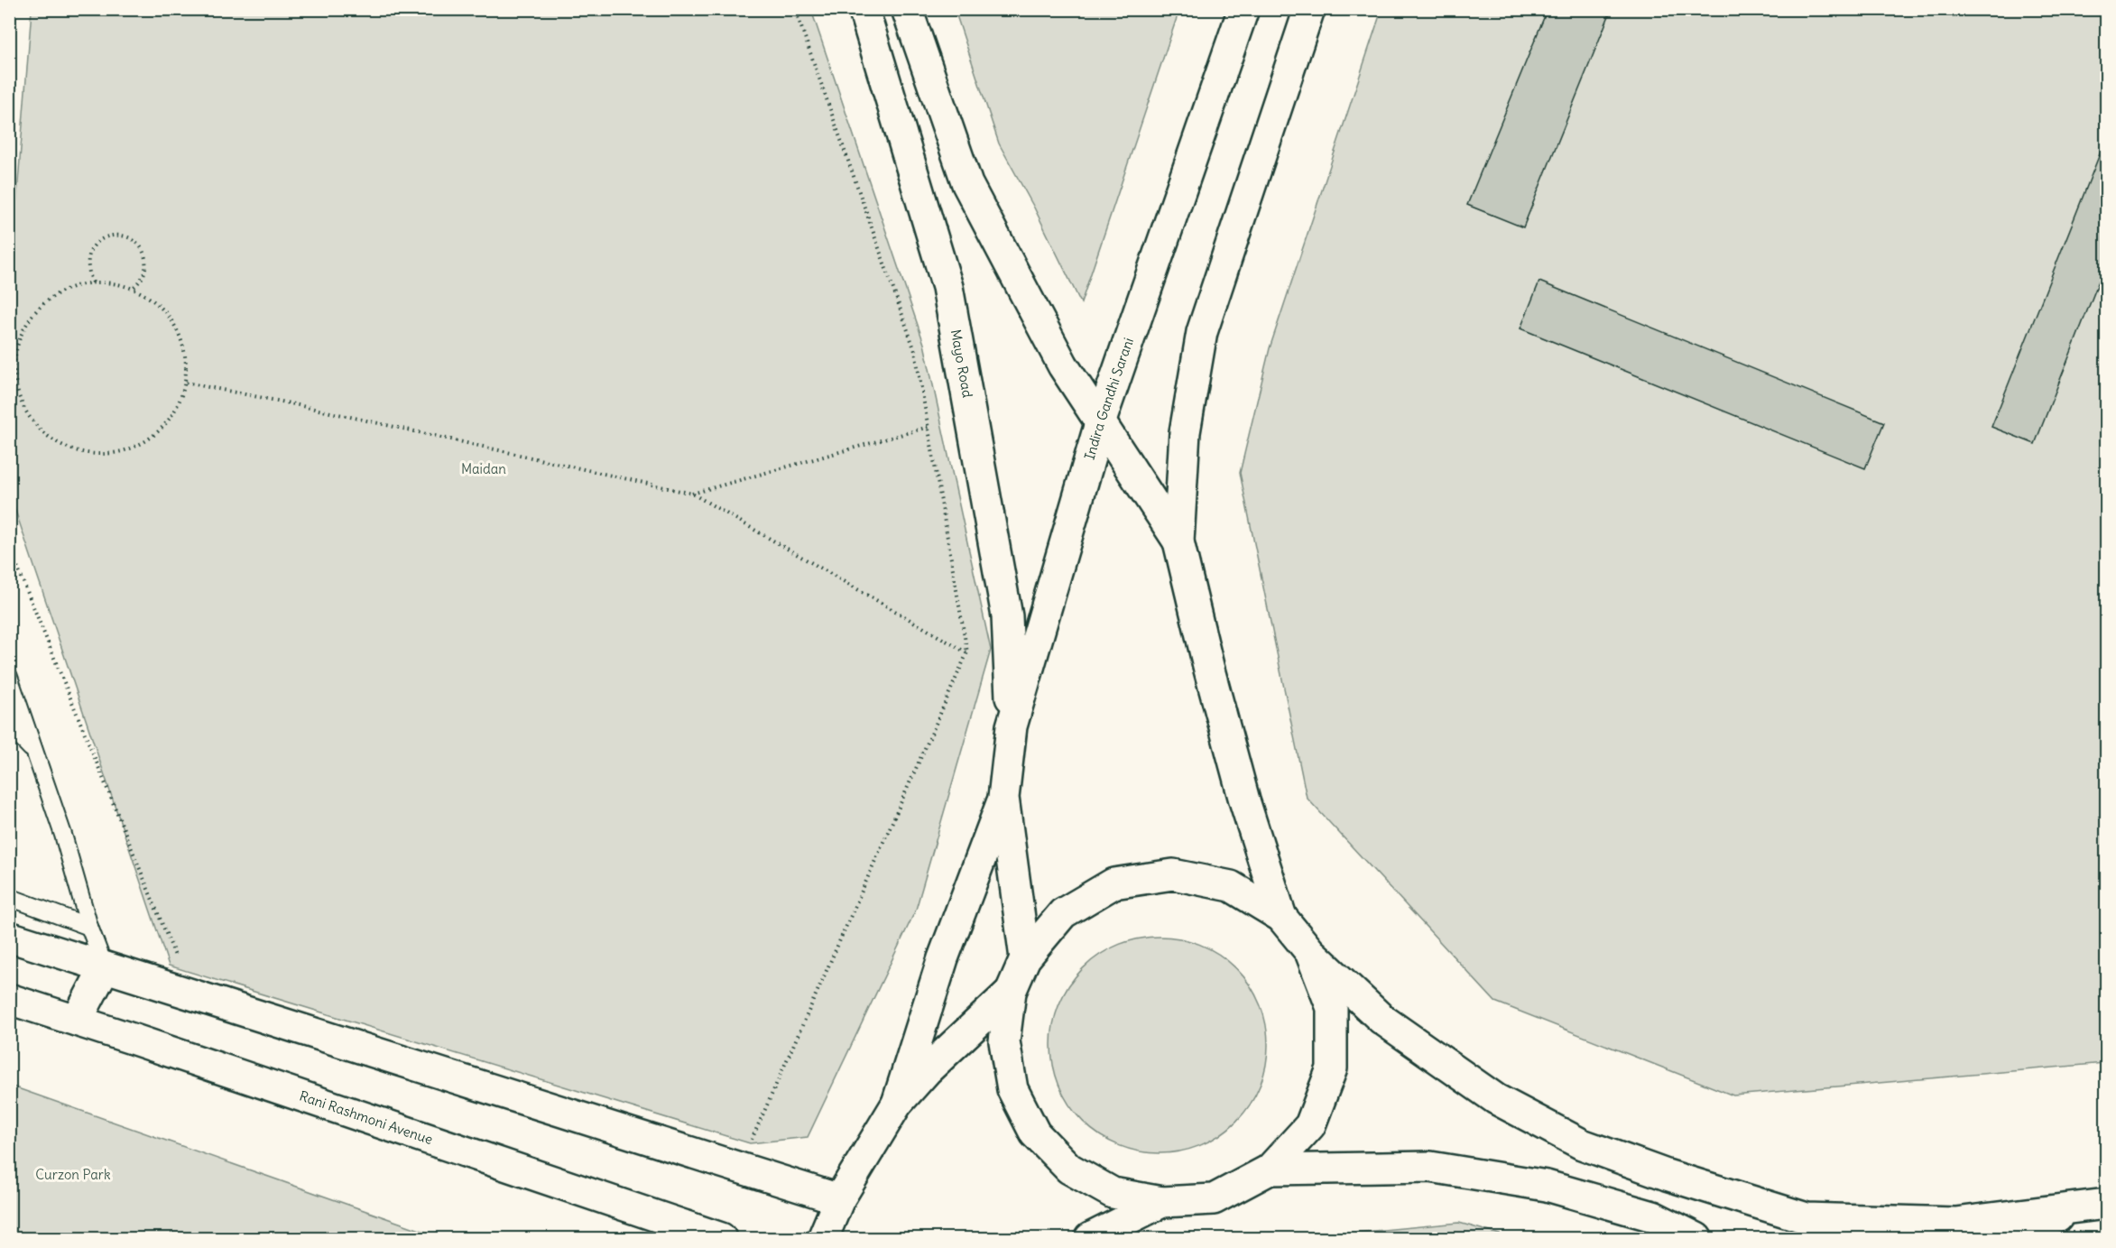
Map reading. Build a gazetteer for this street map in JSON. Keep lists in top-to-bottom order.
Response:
{
  "streets": {
    "main road": ["Mayo Road", "Indira Gandhi Sarani", "Rani Rashmoni Avenue"]
  },
  "crossings": [
    ["Mayo Road", "Indira Gandhi Sarani"]
  ],
  "parks": ["Maidan", "Curzon Park"]
}
